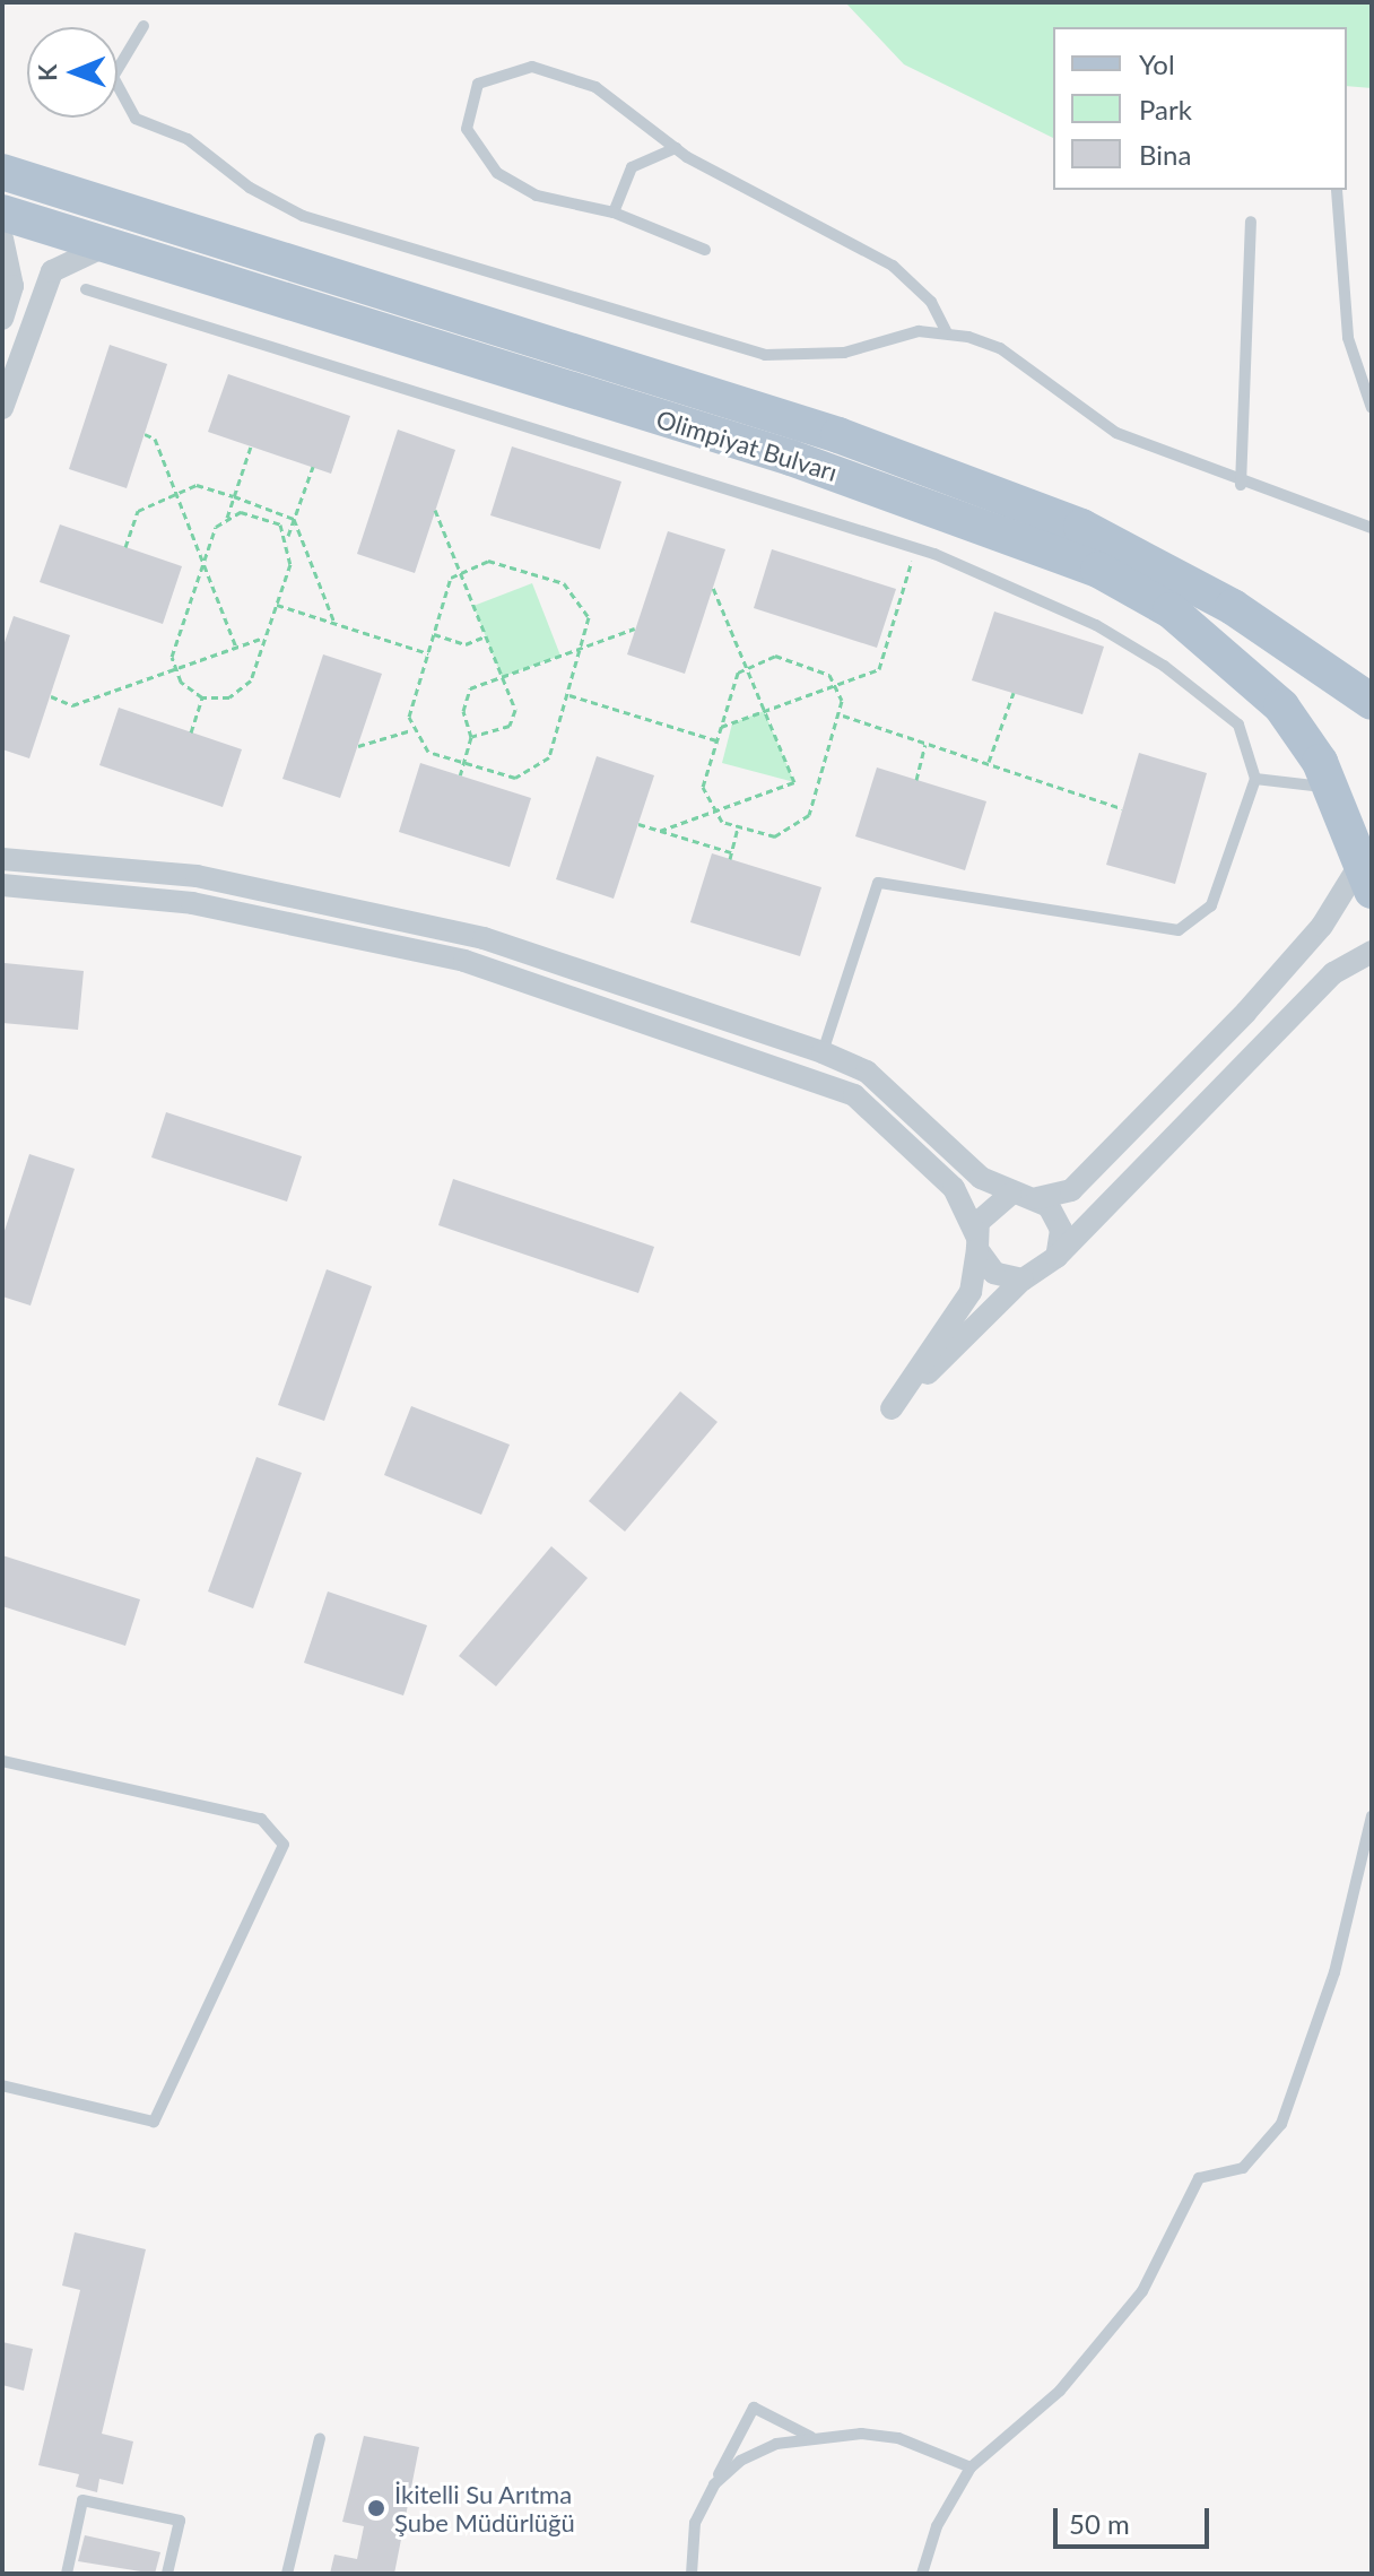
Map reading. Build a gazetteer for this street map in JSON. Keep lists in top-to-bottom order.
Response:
{
  "streets": {
    "main road": ["Olimpiyat Bulvarı"]
  },
  "places": ["İkitelli Su Arıtma Şube Müdürlüğü"],
  "legend": ["Yol", "Park", "Bina"],
  "scale_bar": "50 m",
  "north": "left"
}
